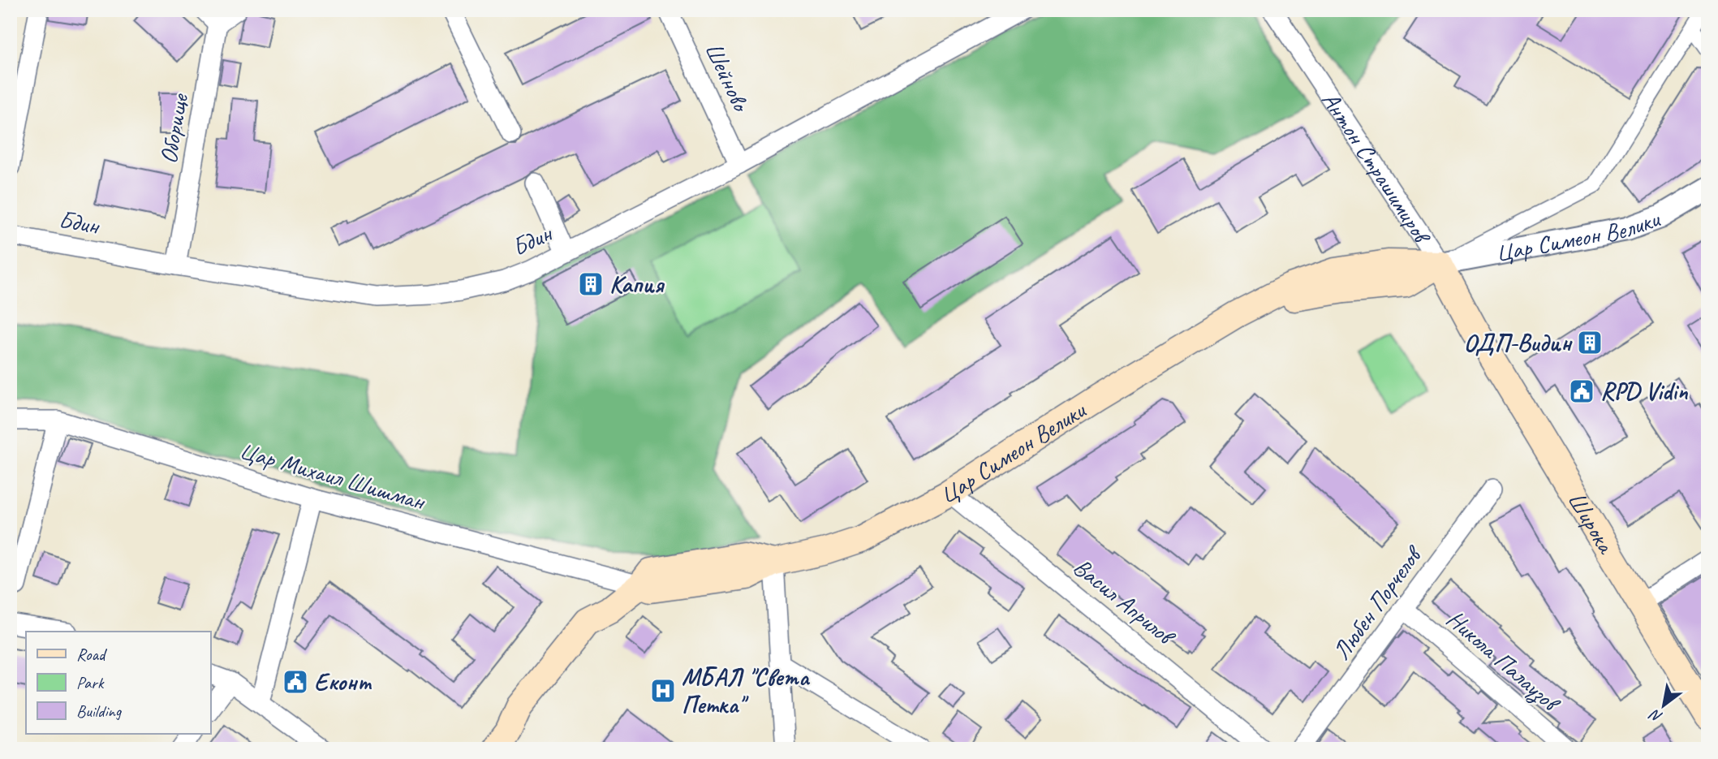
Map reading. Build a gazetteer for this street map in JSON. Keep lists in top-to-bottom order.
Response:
{
  "streets": {
    "main road": ["Антон Страшимиров", "Цар Симеон Велики", "Широка"],
    "street": [
      "Шейново",
      "Оборище",
      "Бдин",
      "Цар Михаил Шишман",
      "Васил Априлов",
      "Любен Порчелов",
      "Никола Палаузов"
    ]
  },
  "crossings": [
    ["Шейново", "Бдин"],
    ["Оборище", "Бдин"],
    ["Антон Страшимиров", "Цар Симеон Велики"],
    ["Антон Страшимиров", "Широка"],
    ["Цар Симеон Велики", "Цар Михаил Шишман"],
    ["Цар Симеон Велики", "Васил Априлов"],
    ["Любен Порчелов", "Никола Палаузов"]
  ],
  "places": {
    "building": ["Капия", "ОДП-Видин"],
    "public building": ["RPD Vidin", "Еконт"],
    "hospital": ["МБАЛ \"Света Петка\""]
  },
  "legend": ["Road", "Park", "Building"],
  "north": "bottom left"
}
